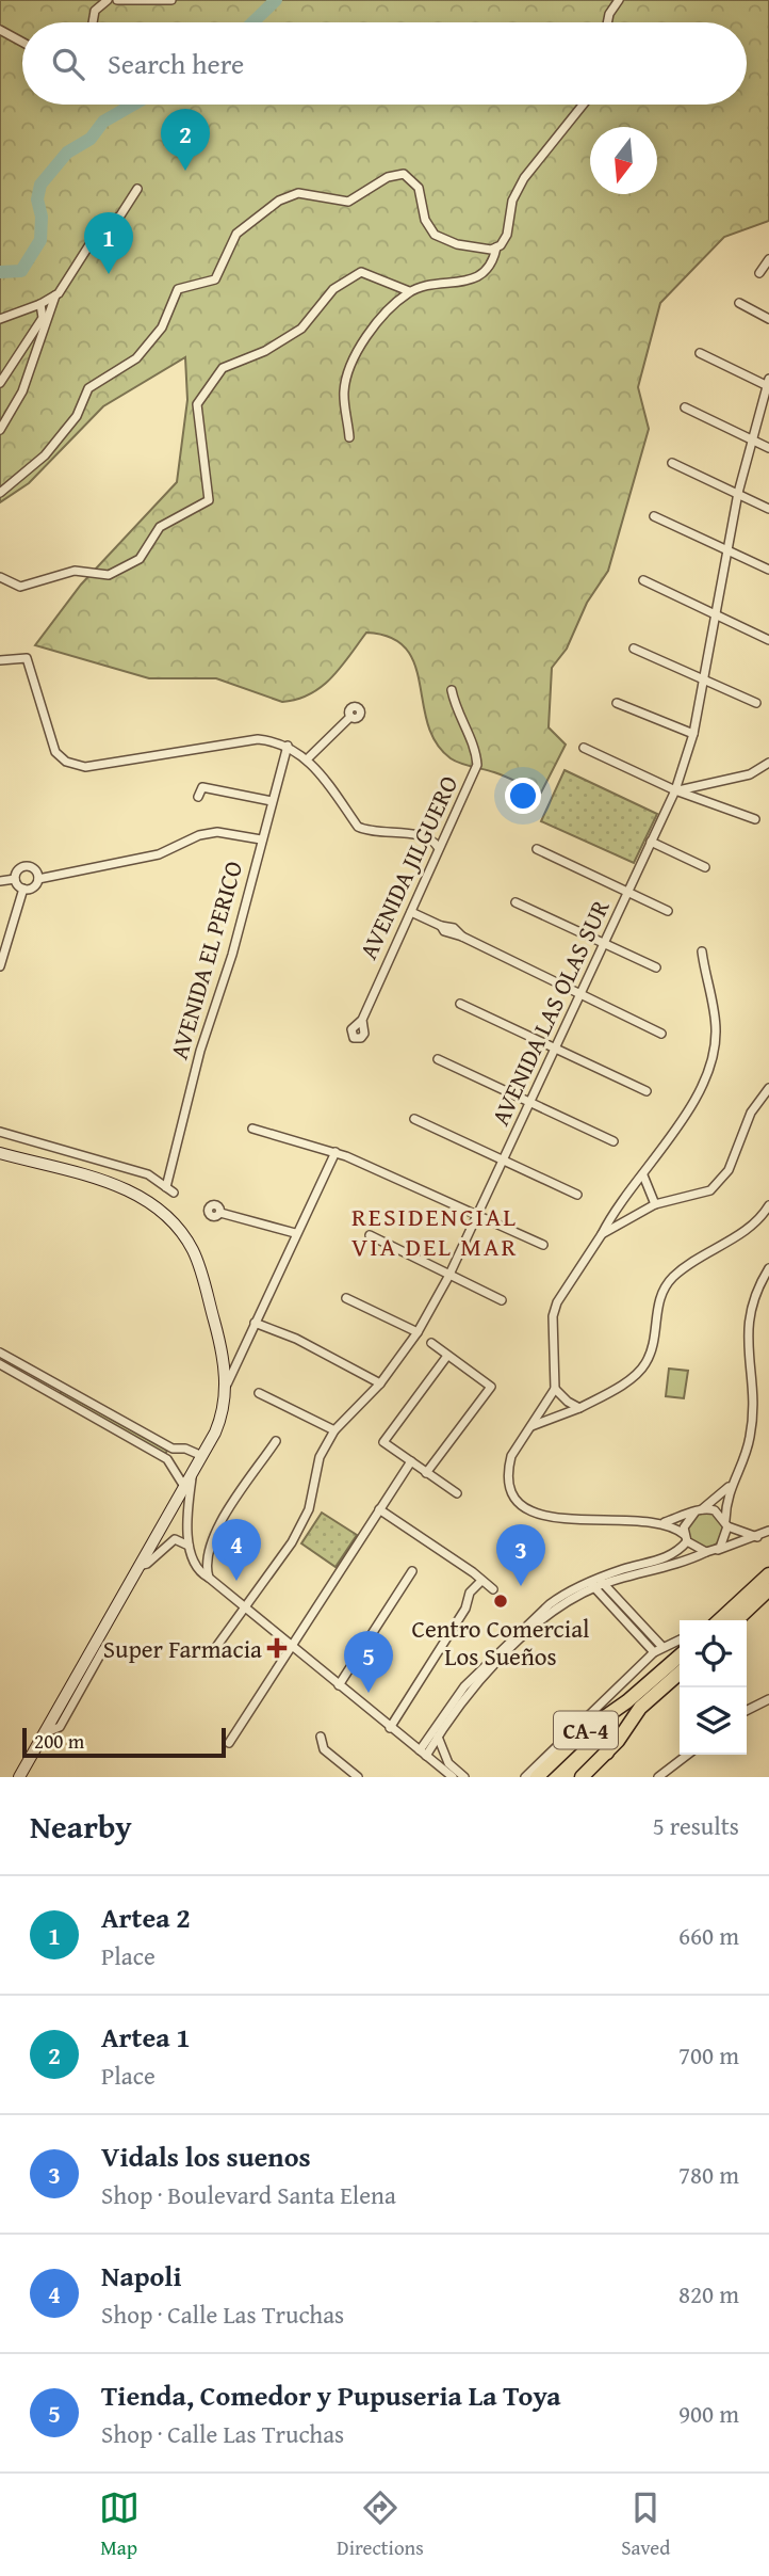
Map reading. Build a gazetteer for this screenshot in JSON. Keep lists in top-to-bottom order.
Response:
{
  "streets": {
    "highway": ["CA-4"],
    "street": ["AVENIDA JILGUERO", "AVENIDA EL PERICO", "AVENIDA LAS OLAS SUR"]
  },
  "districts": ["RESIDENCIAL VIA DEL MAR"],
  "places": {
    "other": ["Centro Comercial Los Sueños"],
    "health": ["Super Farmacia"]
  },
  "scale_bar": "200 m",
  "north": "bottom",
  "page": {
    "search": "Search here",
    "pins": [
      "2",
      "1",
      "4",
      "3",
      "5"
    ],
    "scale": "200 m",
    "heading": ["Nearby", "5 results"],
    "list": [
      {
        "mark": "1",
        "name": "Artea 2",
        "note": "Place",
        "value": "660 m"
      },
      {
        "mark": "2",
        "name": "Artea 1",
        "note": "Place",
        "value": "700 m"
      },
      {
        "mark": "3",
        "name": "Vidals los suenos",
        "note": "Shop · Boulevard Santa Elena",
        "value": "780 m"
      },
      {
        "mark": "4",
        "name": "Napoli",
        "note": "Shop · Calle Las Truchas",
        "value": "820 m"
      },
      {
        "mark": "5",
        "name": "Tienda, Comedor y Pupuseria La Toya",
        "note": "Shop · Calle Las Truchas",
        "value": "900 m"
      }
    ],
    "nav": ["Map", "Directions", "Saved"]
  }
}
